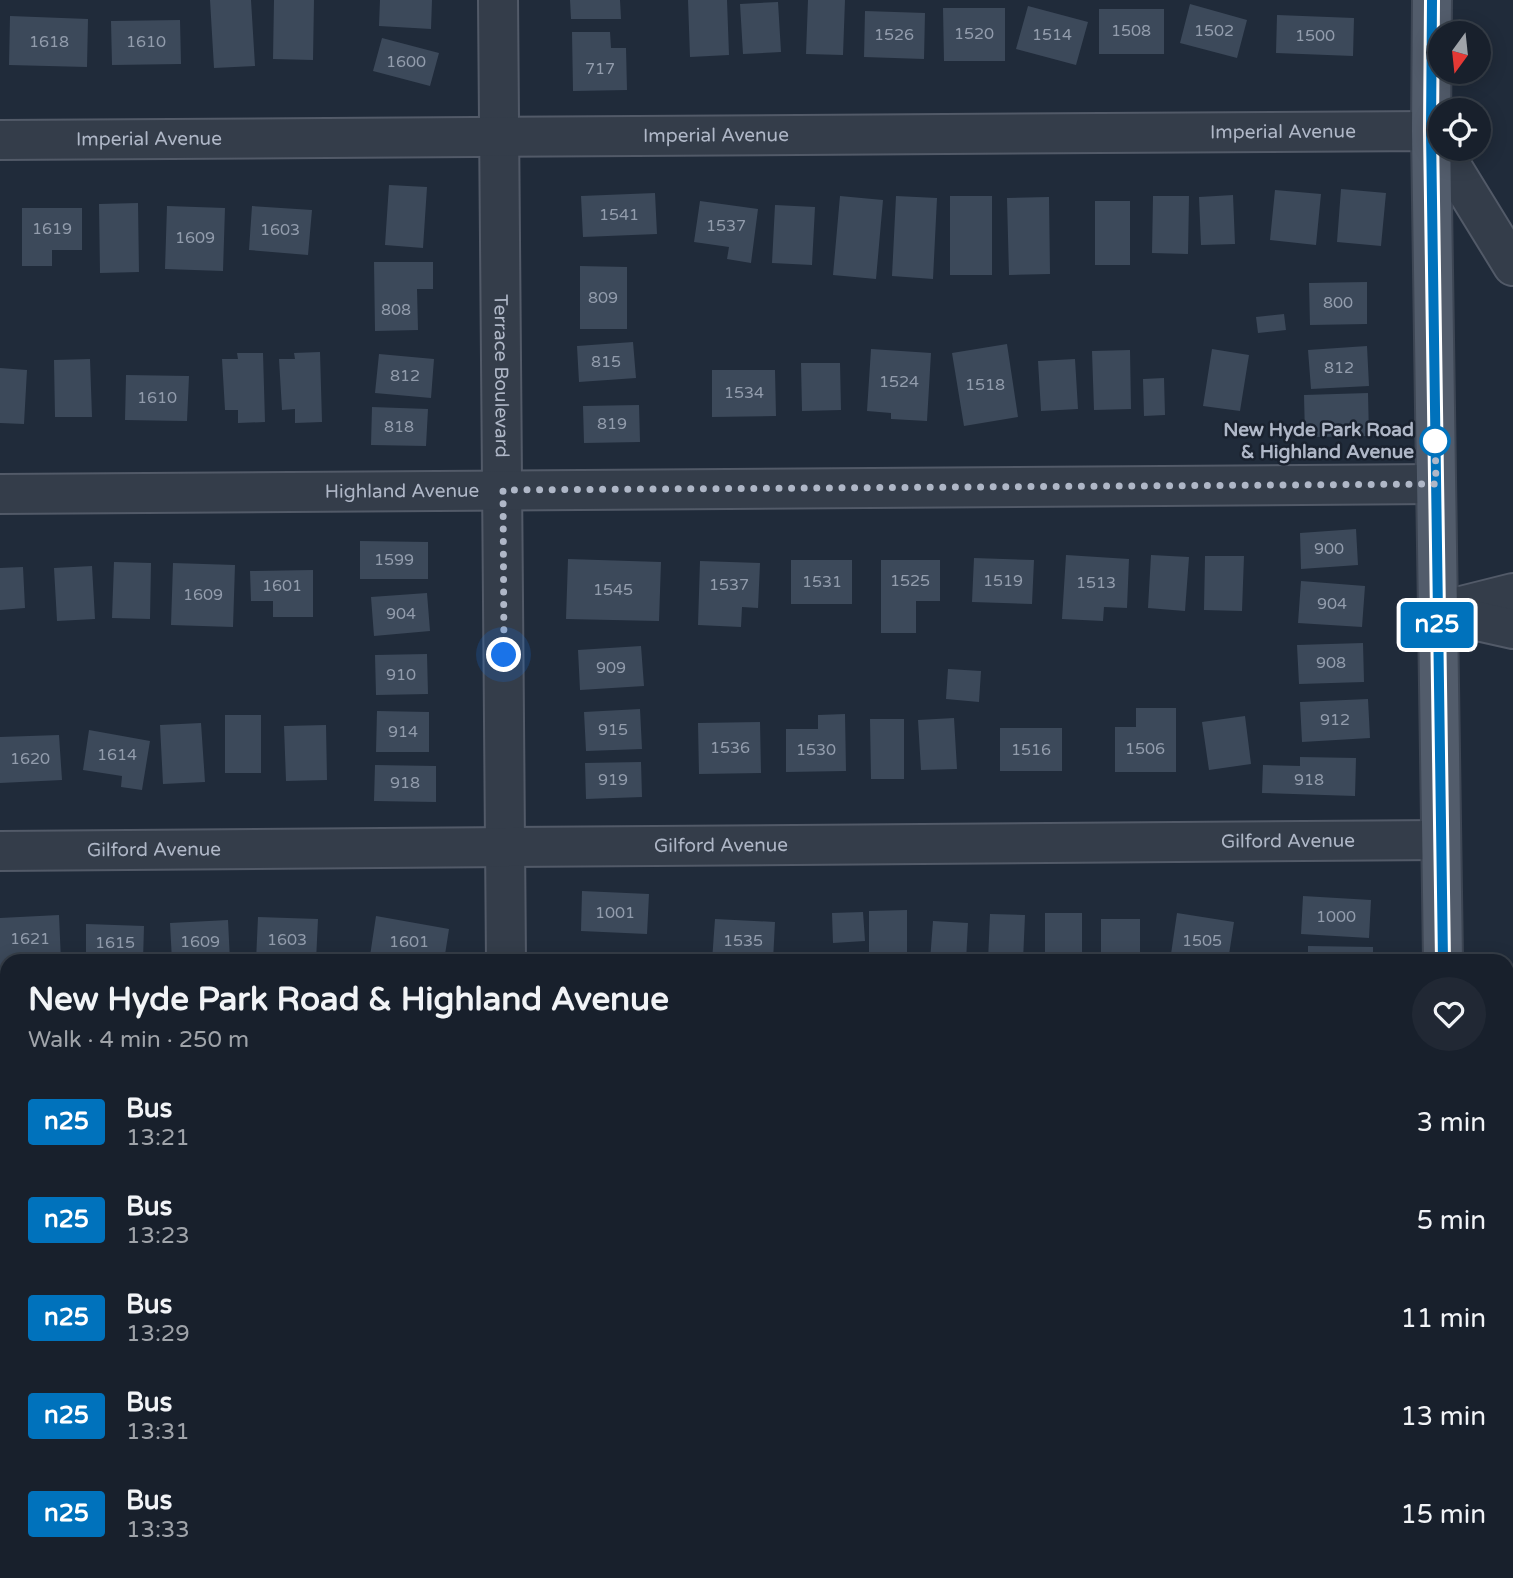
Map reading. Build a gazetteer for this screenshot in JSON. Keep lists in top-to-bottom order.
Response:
{
  "streets": {
    "street": [
      "Imperial Avenue",
      "Terrace Boulevard",
      "Highland Avenue",
      "Gilford Avenue"
    ]
  },
  "crossings": [
    ["Imperial Avenue", "Terrace Boulevard"],
    ["Terrace Boulevard", "Highland Avenue"],
    ["Terrace Boulevard", "Gilford Avenue"]
  ],
  "places": ["New Hyde Park Road & Highland Avenue"],
  "lines": ["bus line n25"],
  "house_numbers": [
    "1508",
    "1502",
    "1520",
    "1526",
    "1514",
    "1500",
    "1618",
    "1610",
    "1600",
    "717",
    "1541",
    "1537",
    "1619",
    "1603",
    "1609",
    "809",
    "800",
    "808",
    "815",
    "812",
    "812",
    "1524",
    "1518",
    "1534",
    "1610",
    "819",
    "818",
    "900",
    "1599",
    "1525",
    "1519",
    "1531",
    "1513",
    "1537",
    "1601",
    "1545",
    "1609",
    "904",
    "904",
    "908",
    "909",
    "910",
    "912",
    "915",
    "914",
    "1536",
    "1506",
    "1530",
    "1516",
    "1614",
    "1620",
    "919",
    "918",
    "918",
    "1001",
    "1000",
    "1621",
    "1603",
    "1535",
    "1505",
    "1609",
    "1601",
    "1615"
  ],
  "north": "bottom",
  "page": {
    "on_map": "n25",
    "heading": ["New Hyde Park Road & Highland Avenue", "Walk · 4 min · 250 m"],
    "list": [
      {
        "mark": "n25",
        "name": "Bus",
        "note": "13:21",
        "value": "3 min"
      },
      {
        "mark": "n25",
        "name": "Bus",
        "note": "13:23",
        "value": "5 min"
      },
      {
        "mark": "n25",
        "name": "Bus",
        "note": "13:29",
        "value": "11 min"
      },
      {
        "mark": "n25",
        "name": "Bus",
        "note": "13:31",
        "value": "13 min"
      },
      {
        "mark": "n25",
        "name": "Bus",
        "note": "13:33",
        "value": "15 min"
      }
    ]
  }
}
